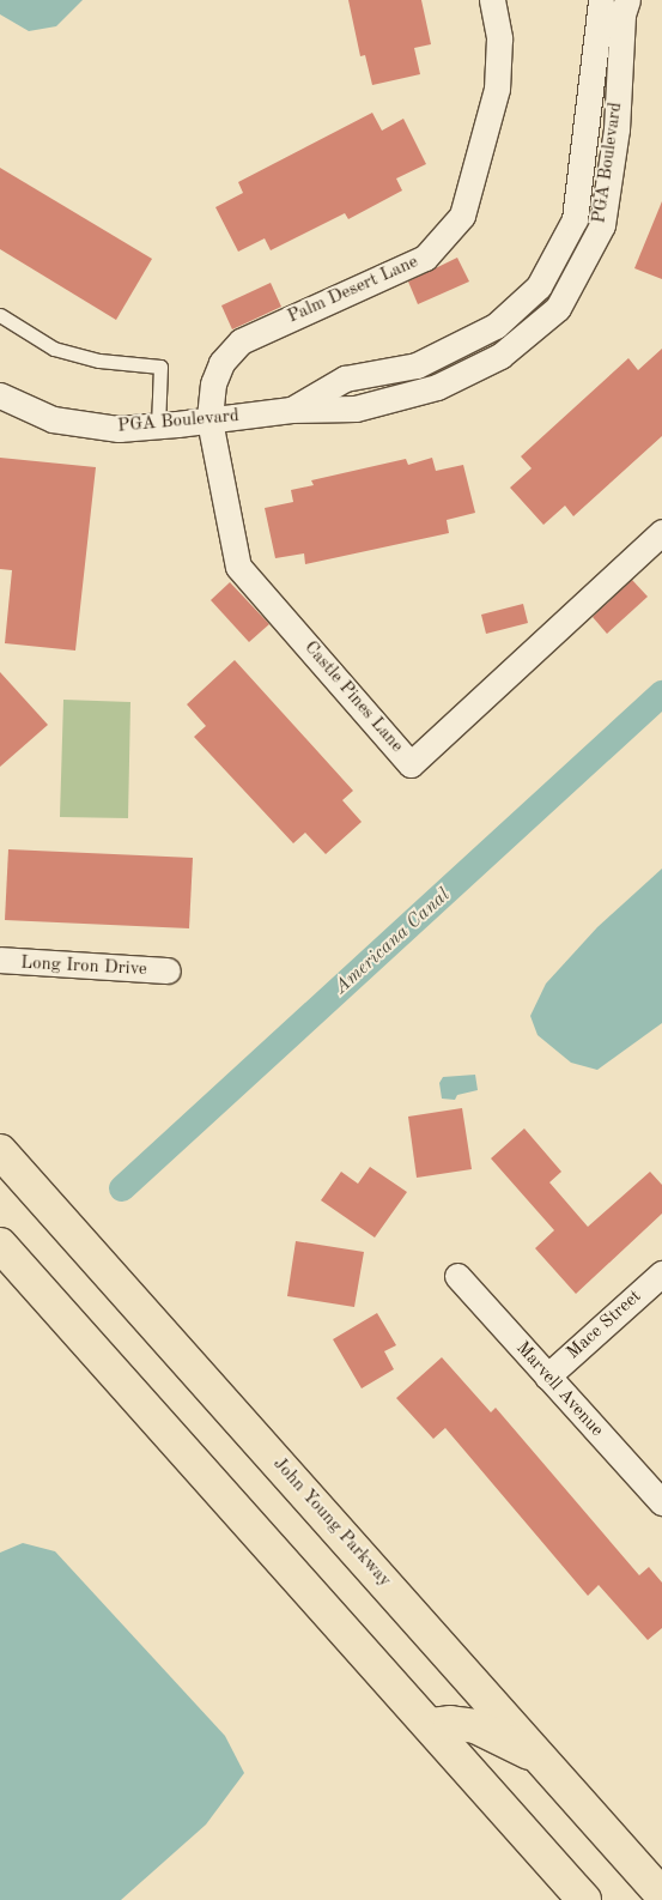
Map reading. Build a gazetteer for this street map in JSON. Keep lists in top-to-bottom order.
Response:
{
  "streets": {
    "highway": ["John Young Parkway"],
    "street": [
      "PGA Boulevard",
      "Palm Desert Lane",
      "Castle Pines Lane",
      "Long Iron Drive",
      "Mace Street",
      "Marvell Avenue"
    ]
  },
  "crossings": [
    ["PGA Boulevard", "Palm Desert Lane"],
    ["PGA Boulevard", "Castle Pines Lane"],
    ["Palm Desert Lane", "Castle Pines Lane"],
    ["Mace Street", "Marvell Avenue"]
  ],
  "water": ["Americana Canal"]
}
